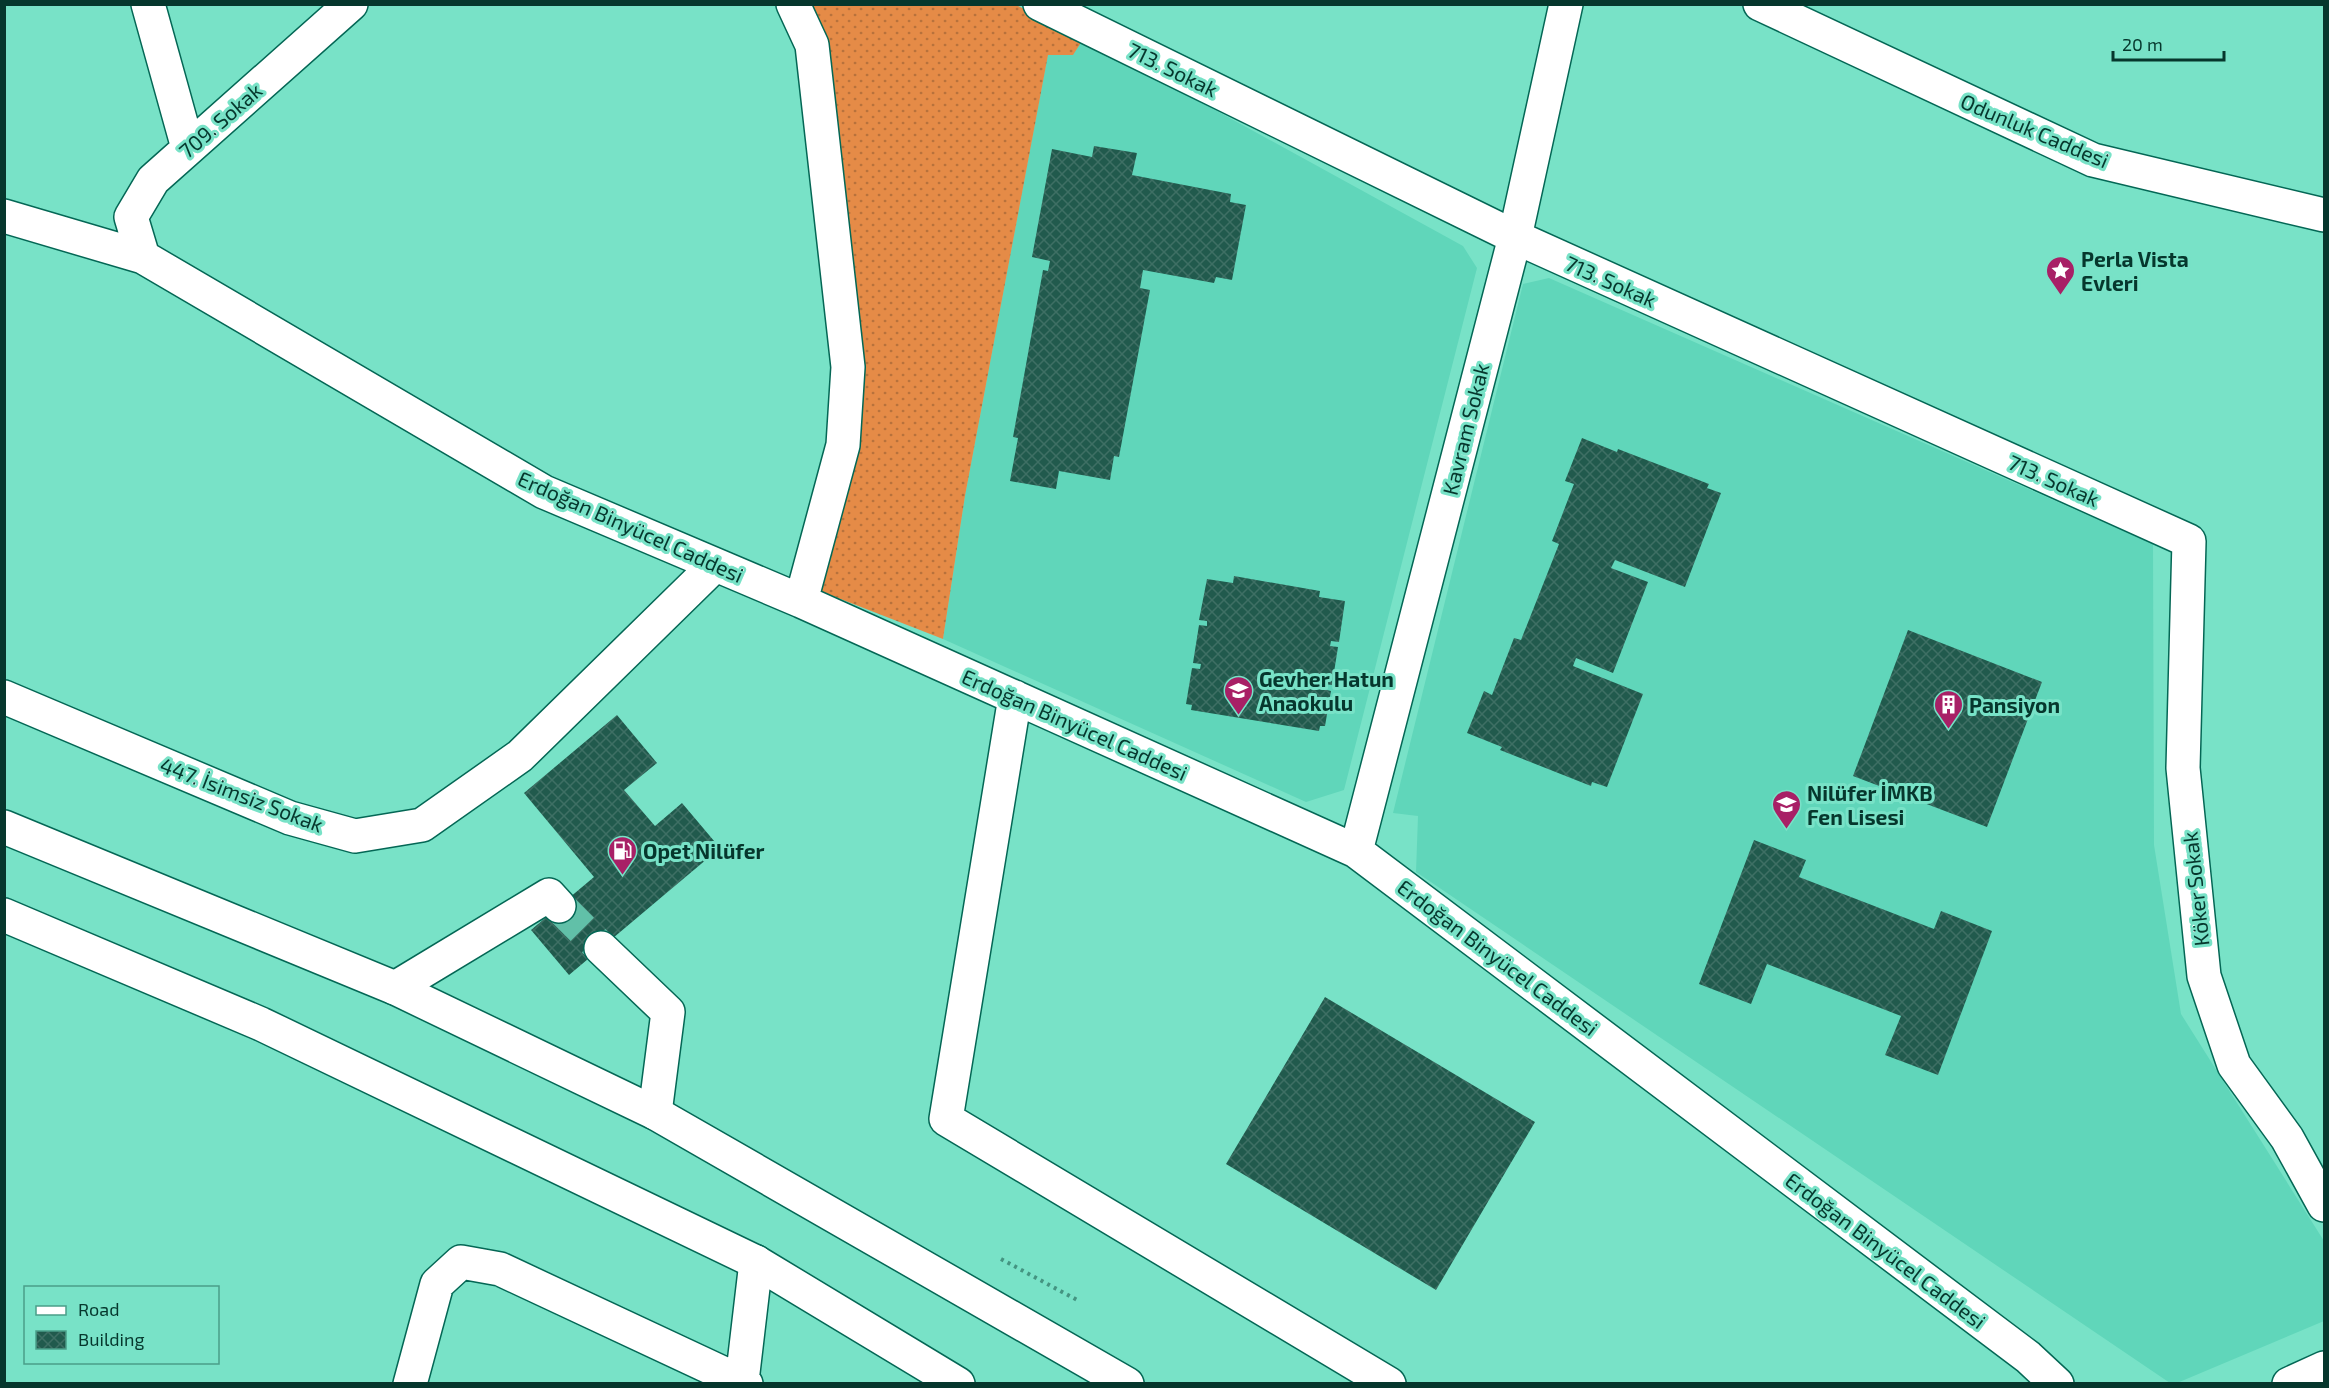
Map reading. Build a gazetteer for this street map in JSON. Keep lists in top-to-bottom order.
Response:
{
  "streets": {
    "street": [
      "713. Sokak",
      "709. Sokak",
      "Odunluk Caddesi",
      "Kavram Sokak",
      "Erdoğan Binyücel Caddesi",
      "447. İsimsiz Sokak",
      "Köker Sokak"
    ]
  },
  "crossings": [
    ["713. Sokak", "Kavram Sokak"],
    ["713. Sokak", "Köker Sokak"],
    ["709. Sokak", "Erdoğan Binyücel Caddesi"],
    ["Kavram Sokak", "Erdoğan Binyücel Caddesi"],
    ["Erdoğan Binyücel Caddesi", "447. İsimsiz Sokak"]
  ],
  "places": {
    "place": ["Perla Vista Evleri"],
    "school or university": ["Gevher Hatun Anaokulu", "Nilüfer İMKB Fen Lisesi"],
    "building": ["Pansiyon"],
    "fuel station": ["Opet Nilüfer"]
  },
  "legend": ["Road", "Building"],
  "scale_bar": "20 m"
}
